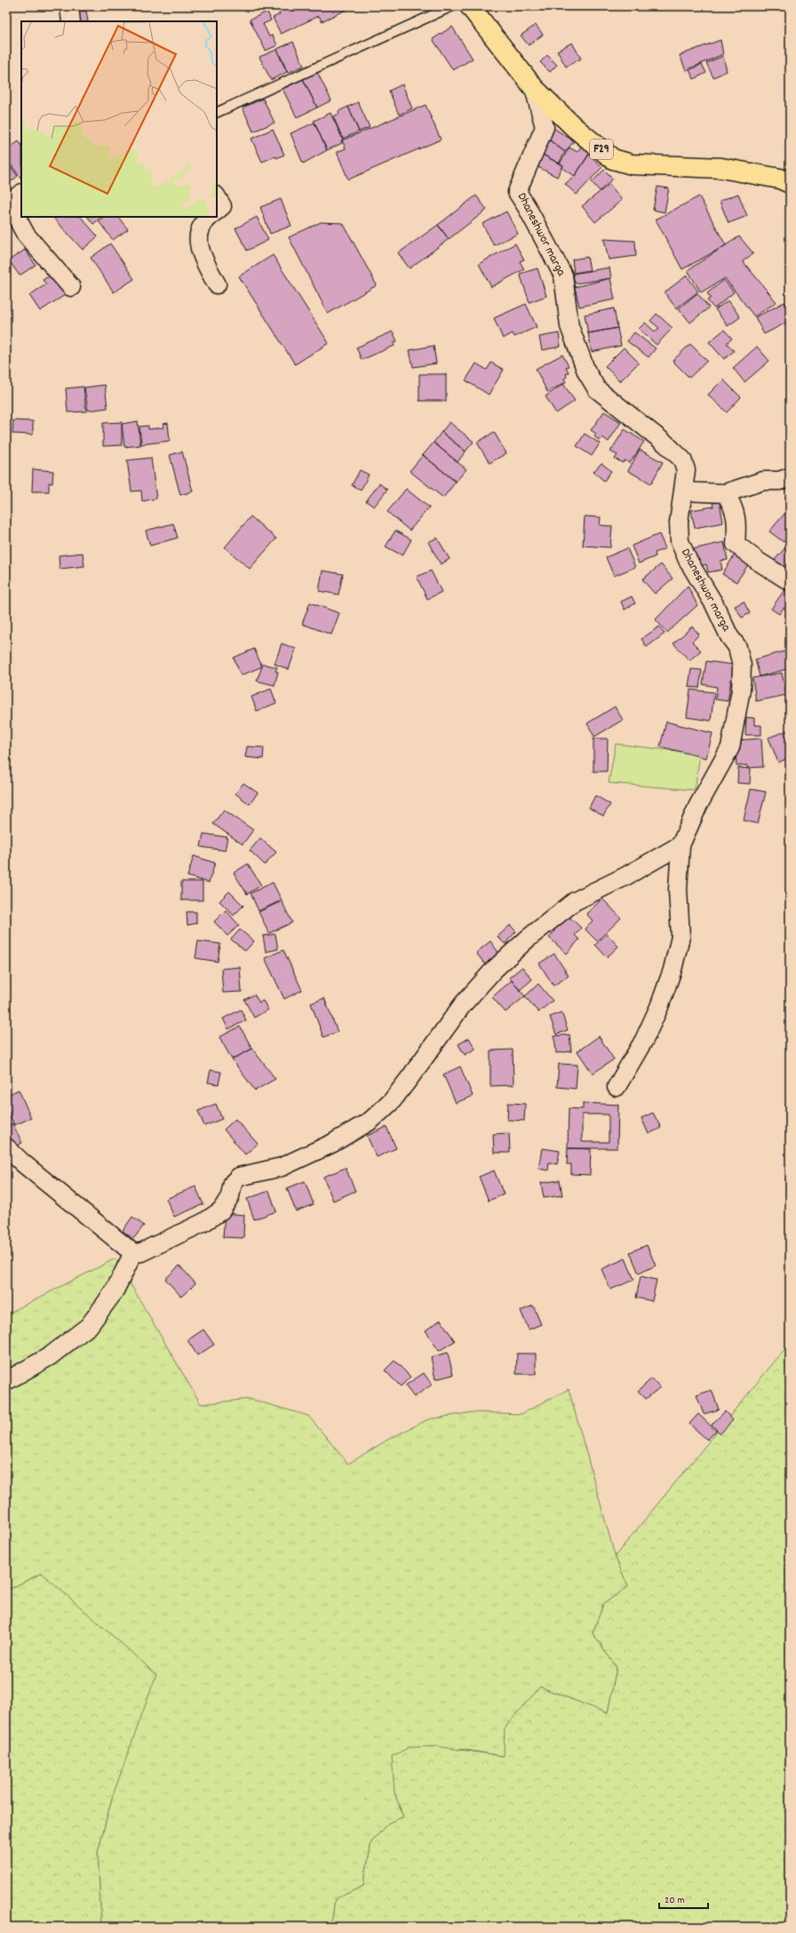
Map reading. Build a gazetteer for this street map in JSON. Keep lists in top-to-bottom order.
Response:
{
  "streets": {
    "main road": ["F29"],
    "street": ["Dhaneshwor marga"]
  },
  "crossings": [
    ["F29", "Dhaneshwor marga"]
  ],
  "scale_bar": "20 m"
}
